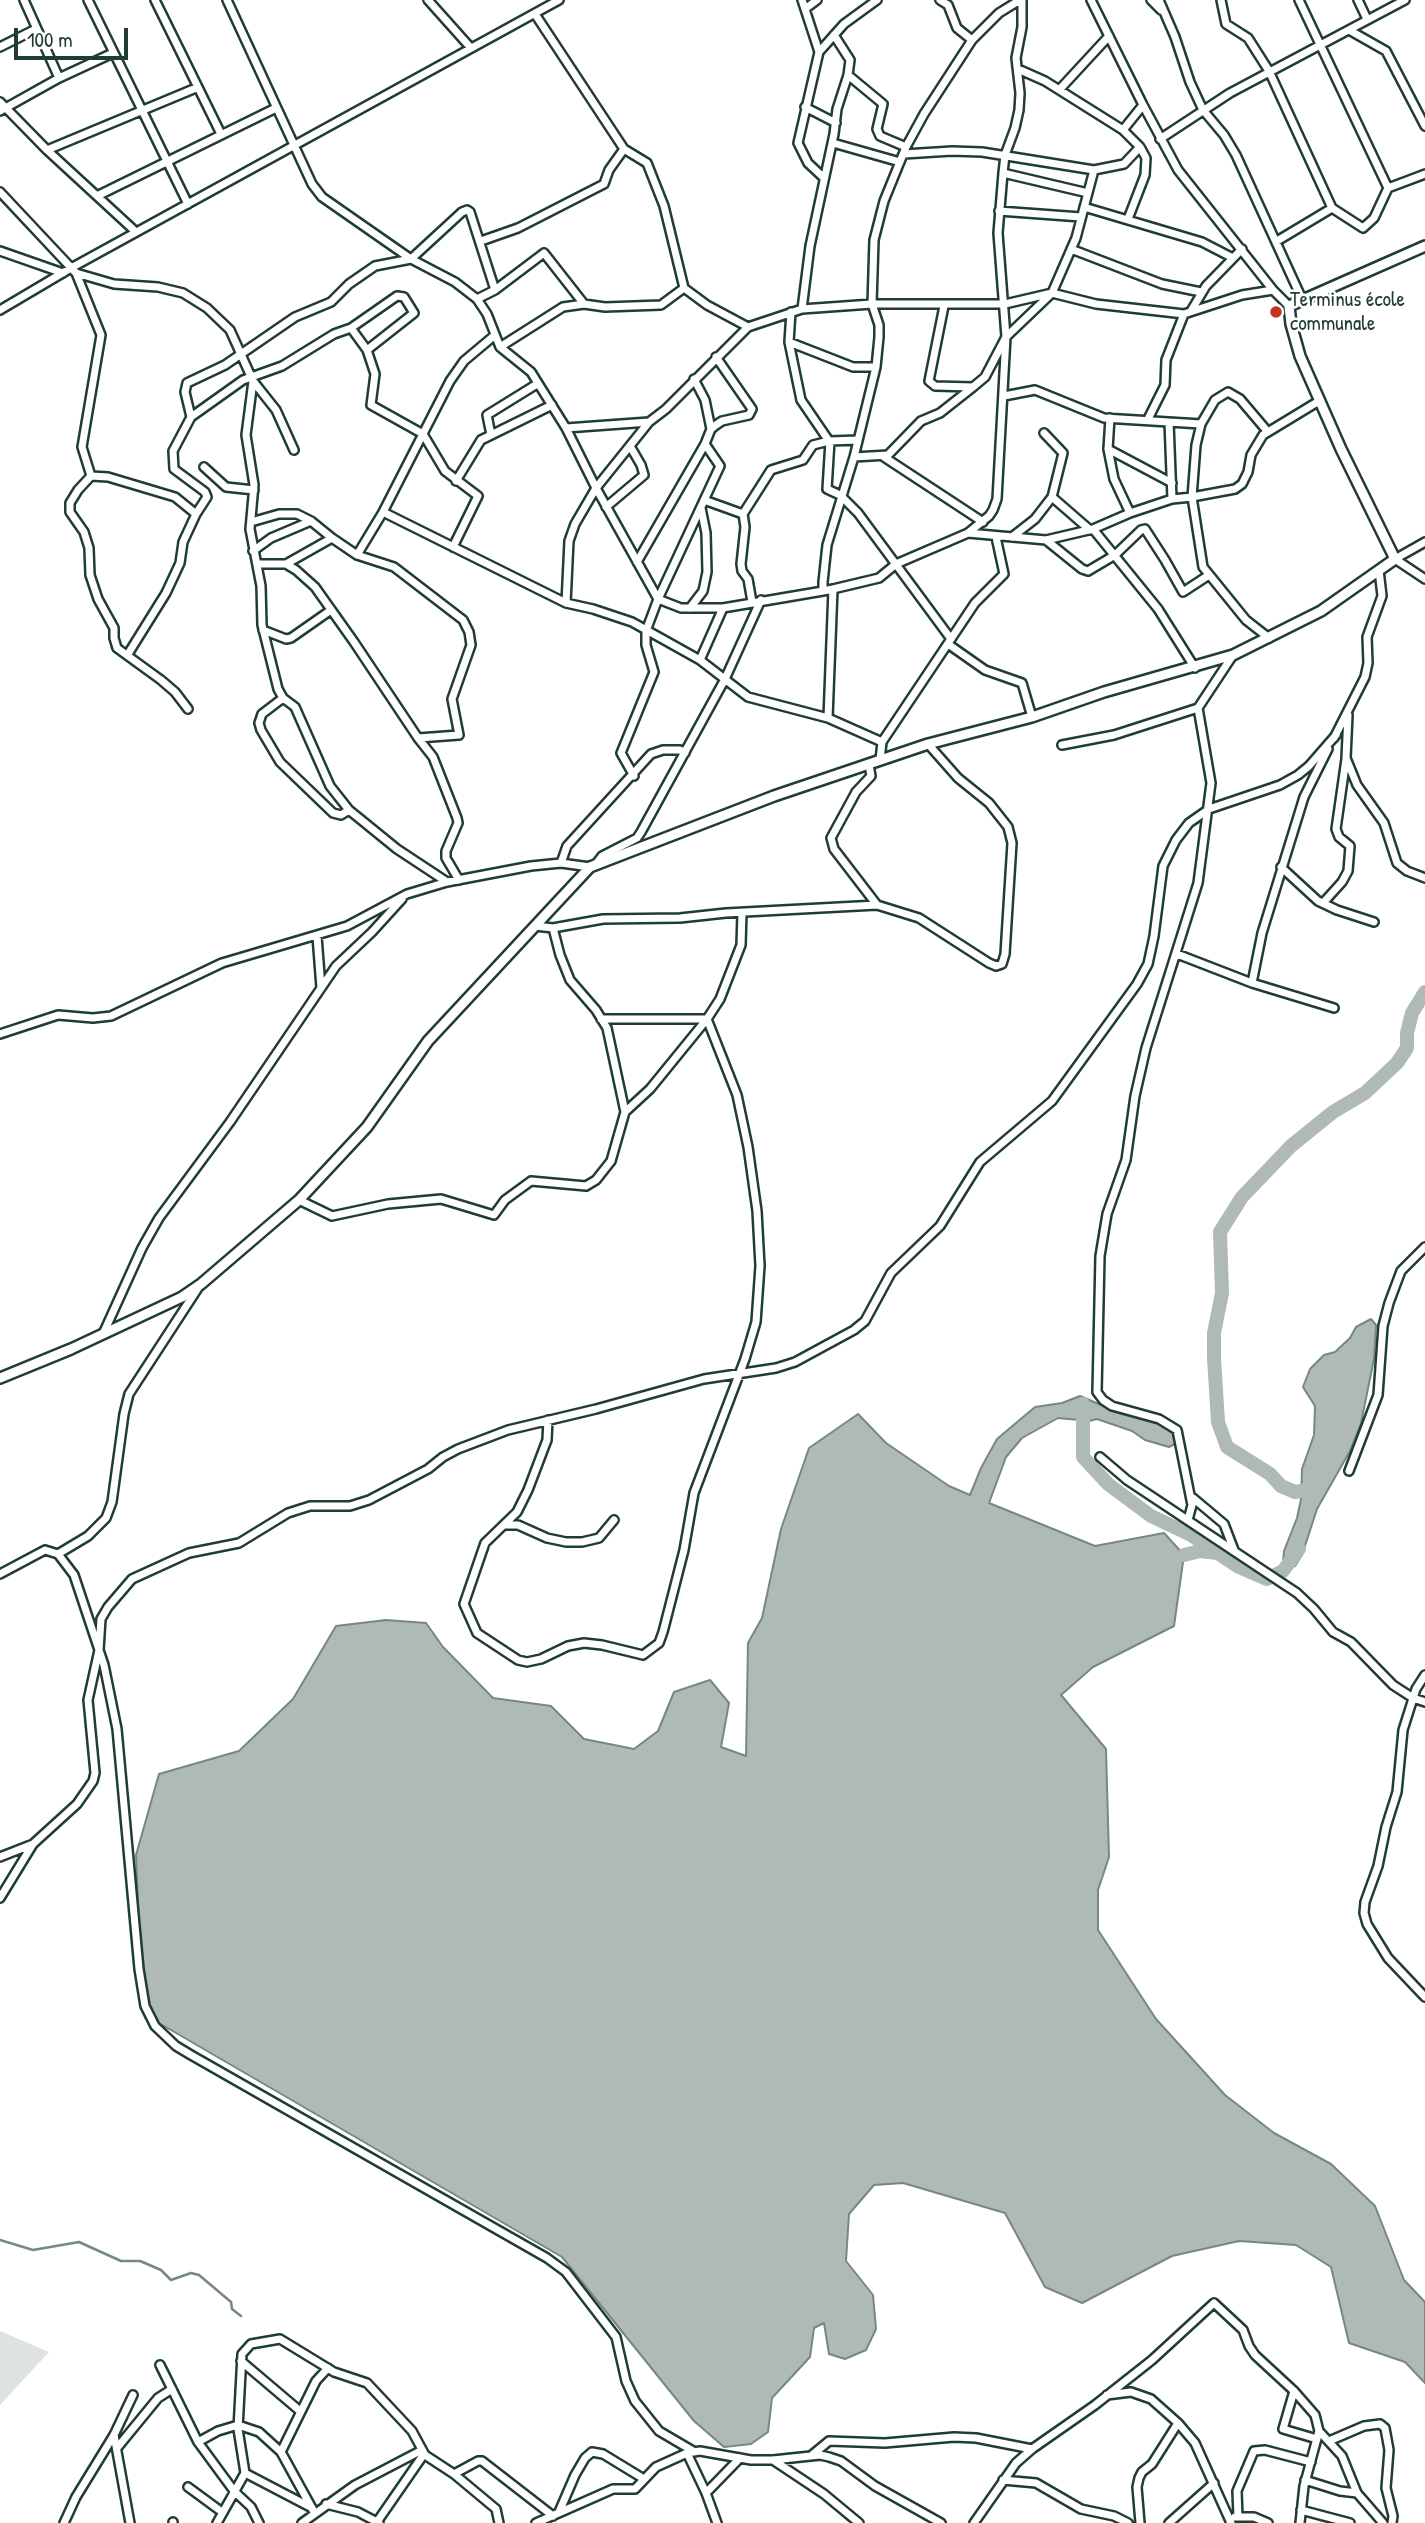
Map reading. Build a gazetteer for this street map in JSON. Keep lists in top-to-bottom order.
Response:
{
  "places": ["Terminus école communale"],
  "scale_bar": "100 m"
}
